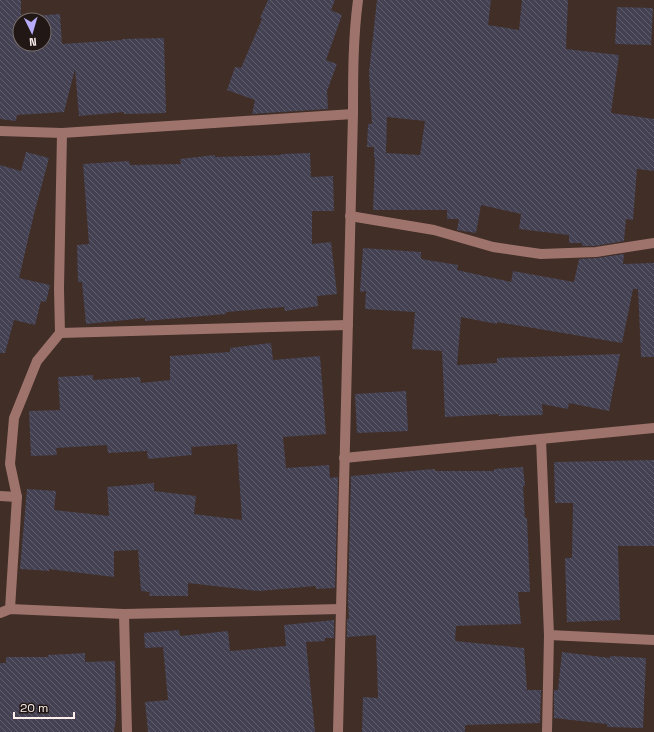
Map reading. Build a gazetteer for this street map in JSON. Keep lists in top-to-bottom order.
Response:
{
  "scale_bar": "20 m",
  "north": "bottom"
}
